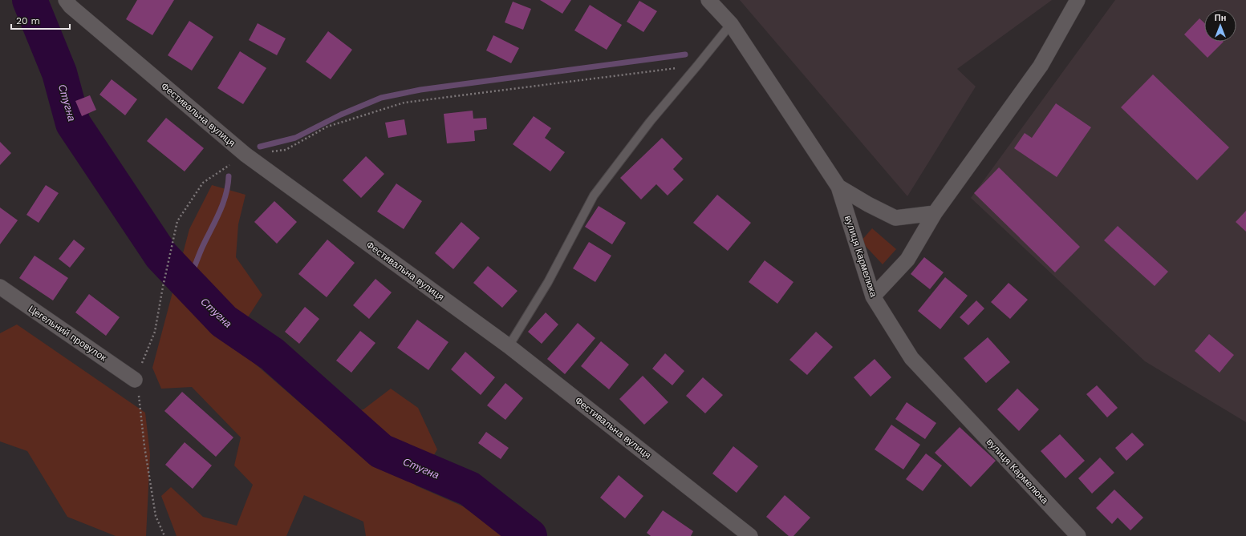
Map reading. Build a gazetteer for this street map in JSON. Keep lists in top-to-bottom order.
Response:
{
  "streets": {
    "street": ["Фестивальна вулиця", "вулиця Кармелюка", "Цегельний провулок"]
  },
  "water": ["Стугна"],
  "scale_bar": "20 m",
  "north": "top"
}
